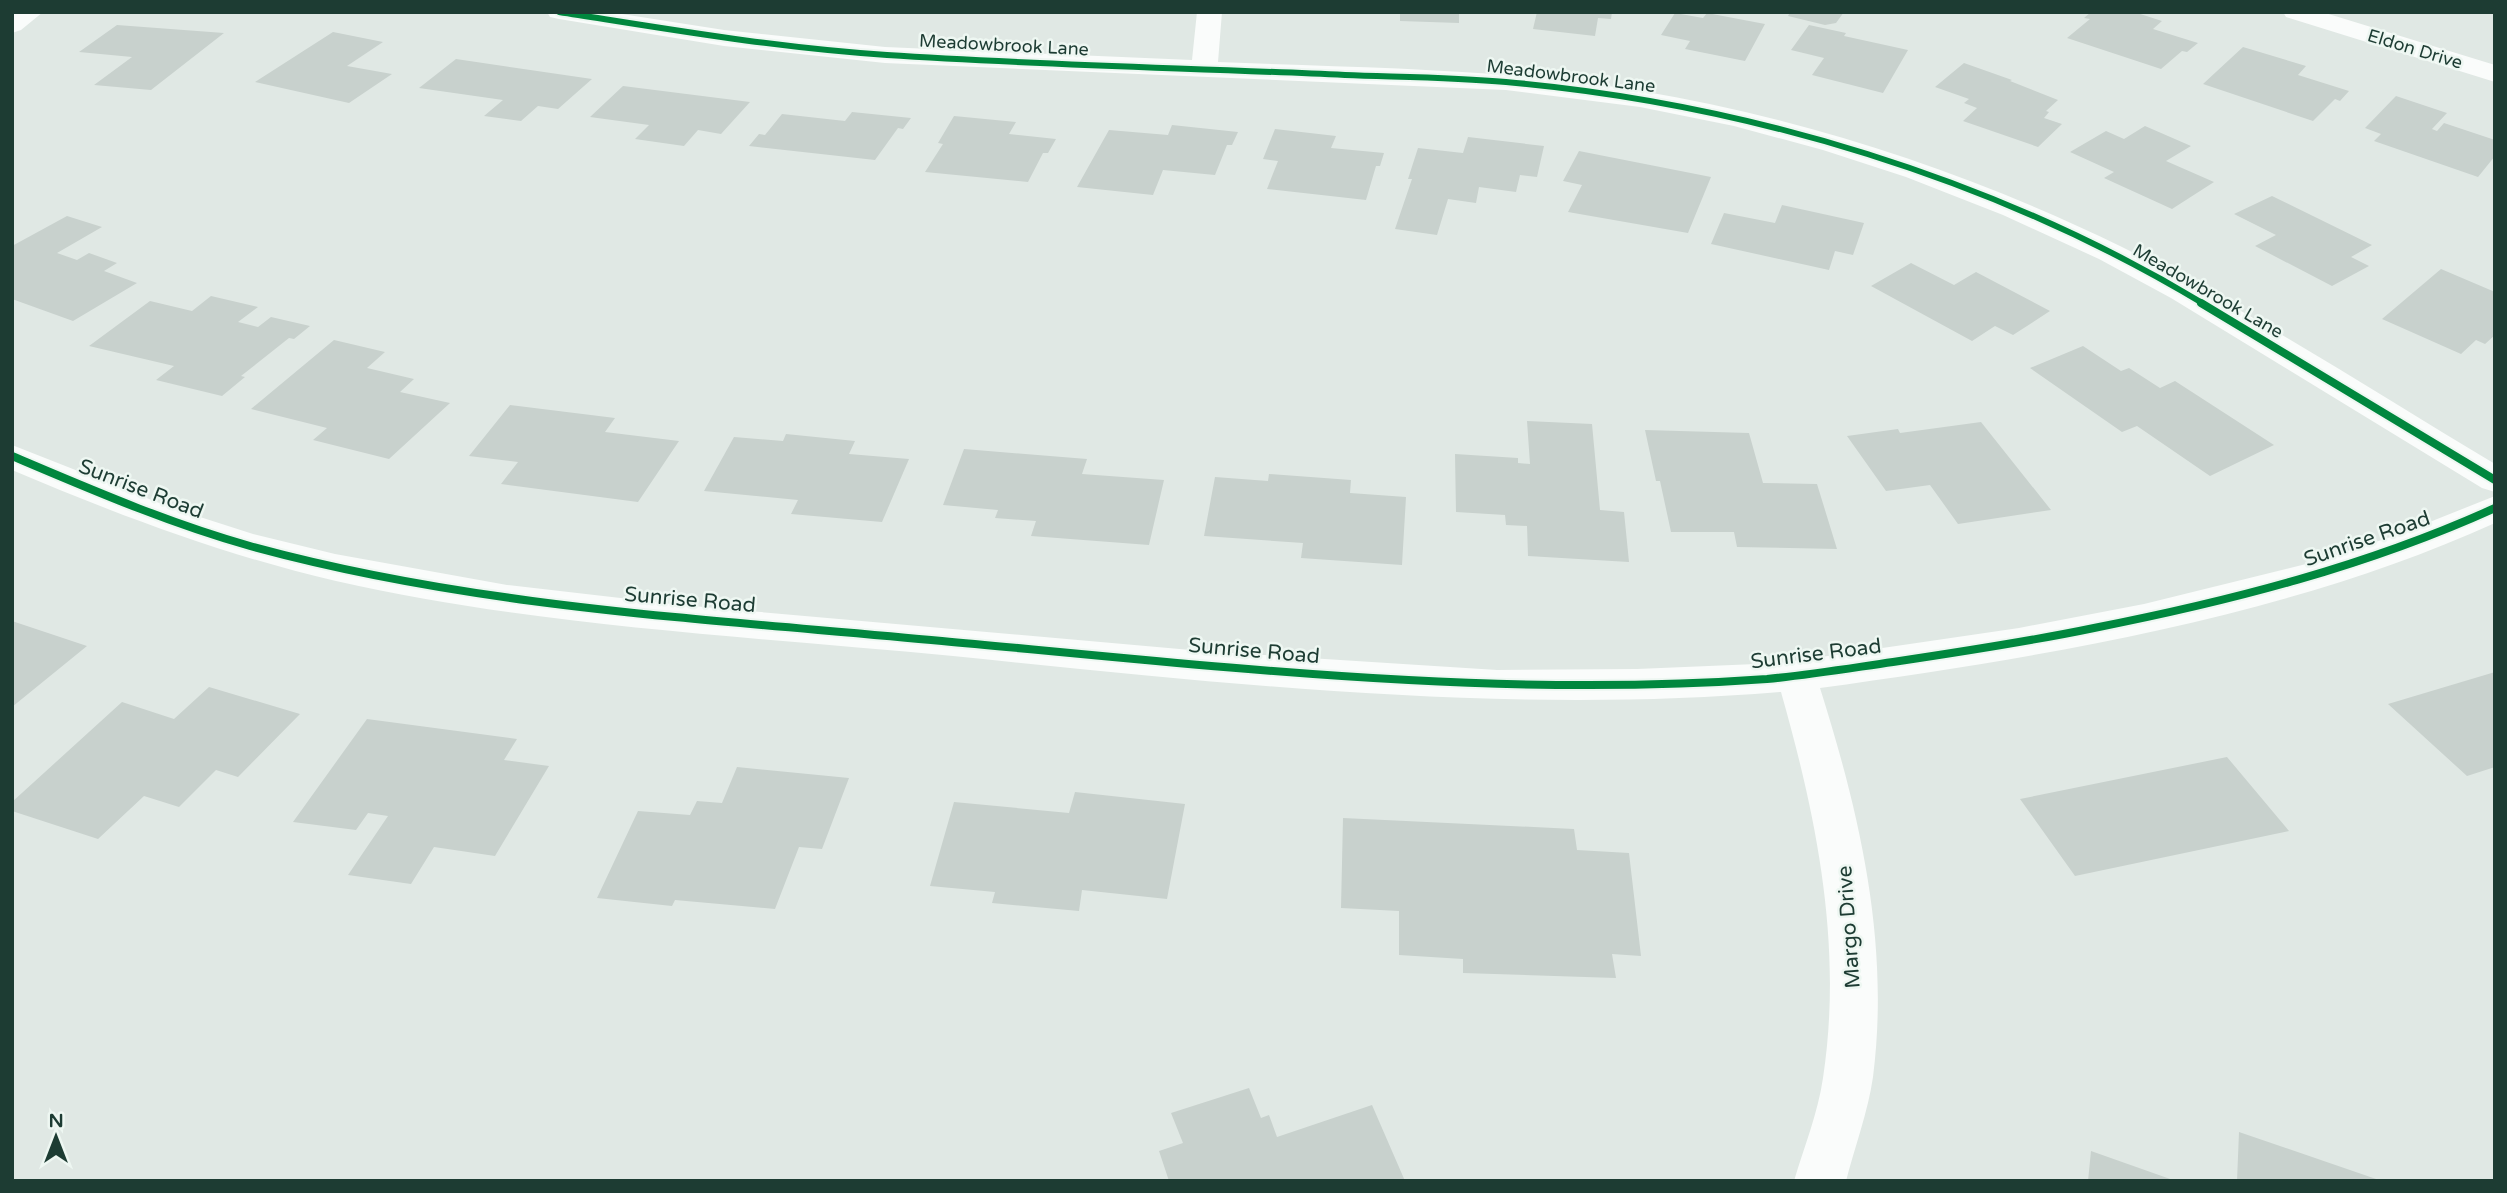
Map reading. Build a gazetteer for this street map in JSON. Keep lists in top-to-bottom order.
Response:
{
  "streets": {
    "street": [
      "Meadowbrook Lane",
      "Eldon Drive",
      "Sunrise Road",
      "Margo Drive"
    ]
  },
  "crossings": [
    ["Sunrise Road", "Margo Drive"]
  ],
  "north": "top"
}
